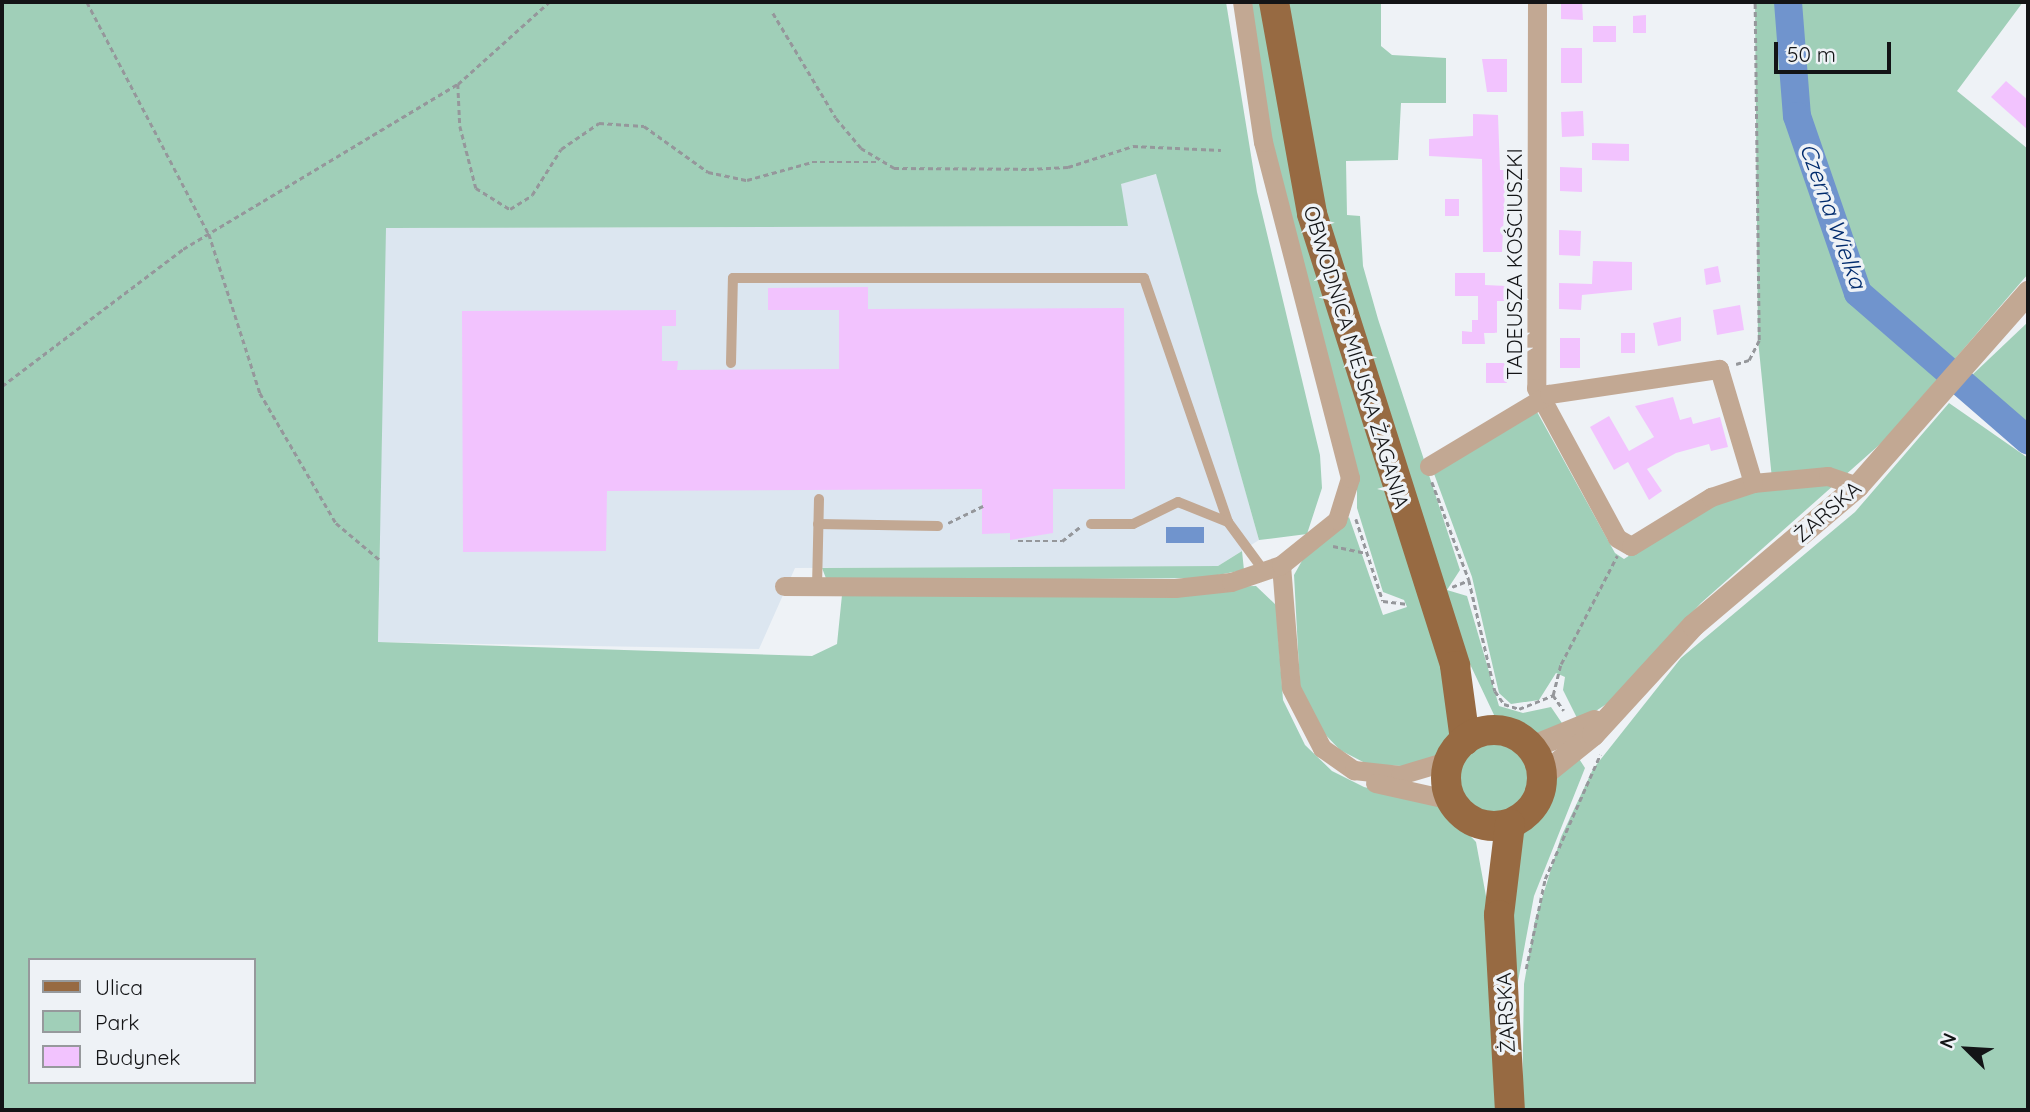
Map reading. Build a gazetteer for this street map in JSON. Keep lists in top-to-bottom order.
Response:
{
  "streets": {
    "main road": ["OBWODNICA MIEJSKA ŻAGANIA", "ŻARSKA"],
    "street": ["TADEUSZA KOŚCIUSZKI"]
  },
  "crossings": [
    ["OBWODNICA MIEJSKA ŻAGANIA", "ŻARSKA"]
  ],
  "water": ["Czerna Wielka"],
  "legend": ["Ulica", "Park", "Budynek"],
  "scale_bar": "50 m",
  "north": "top left"
}
